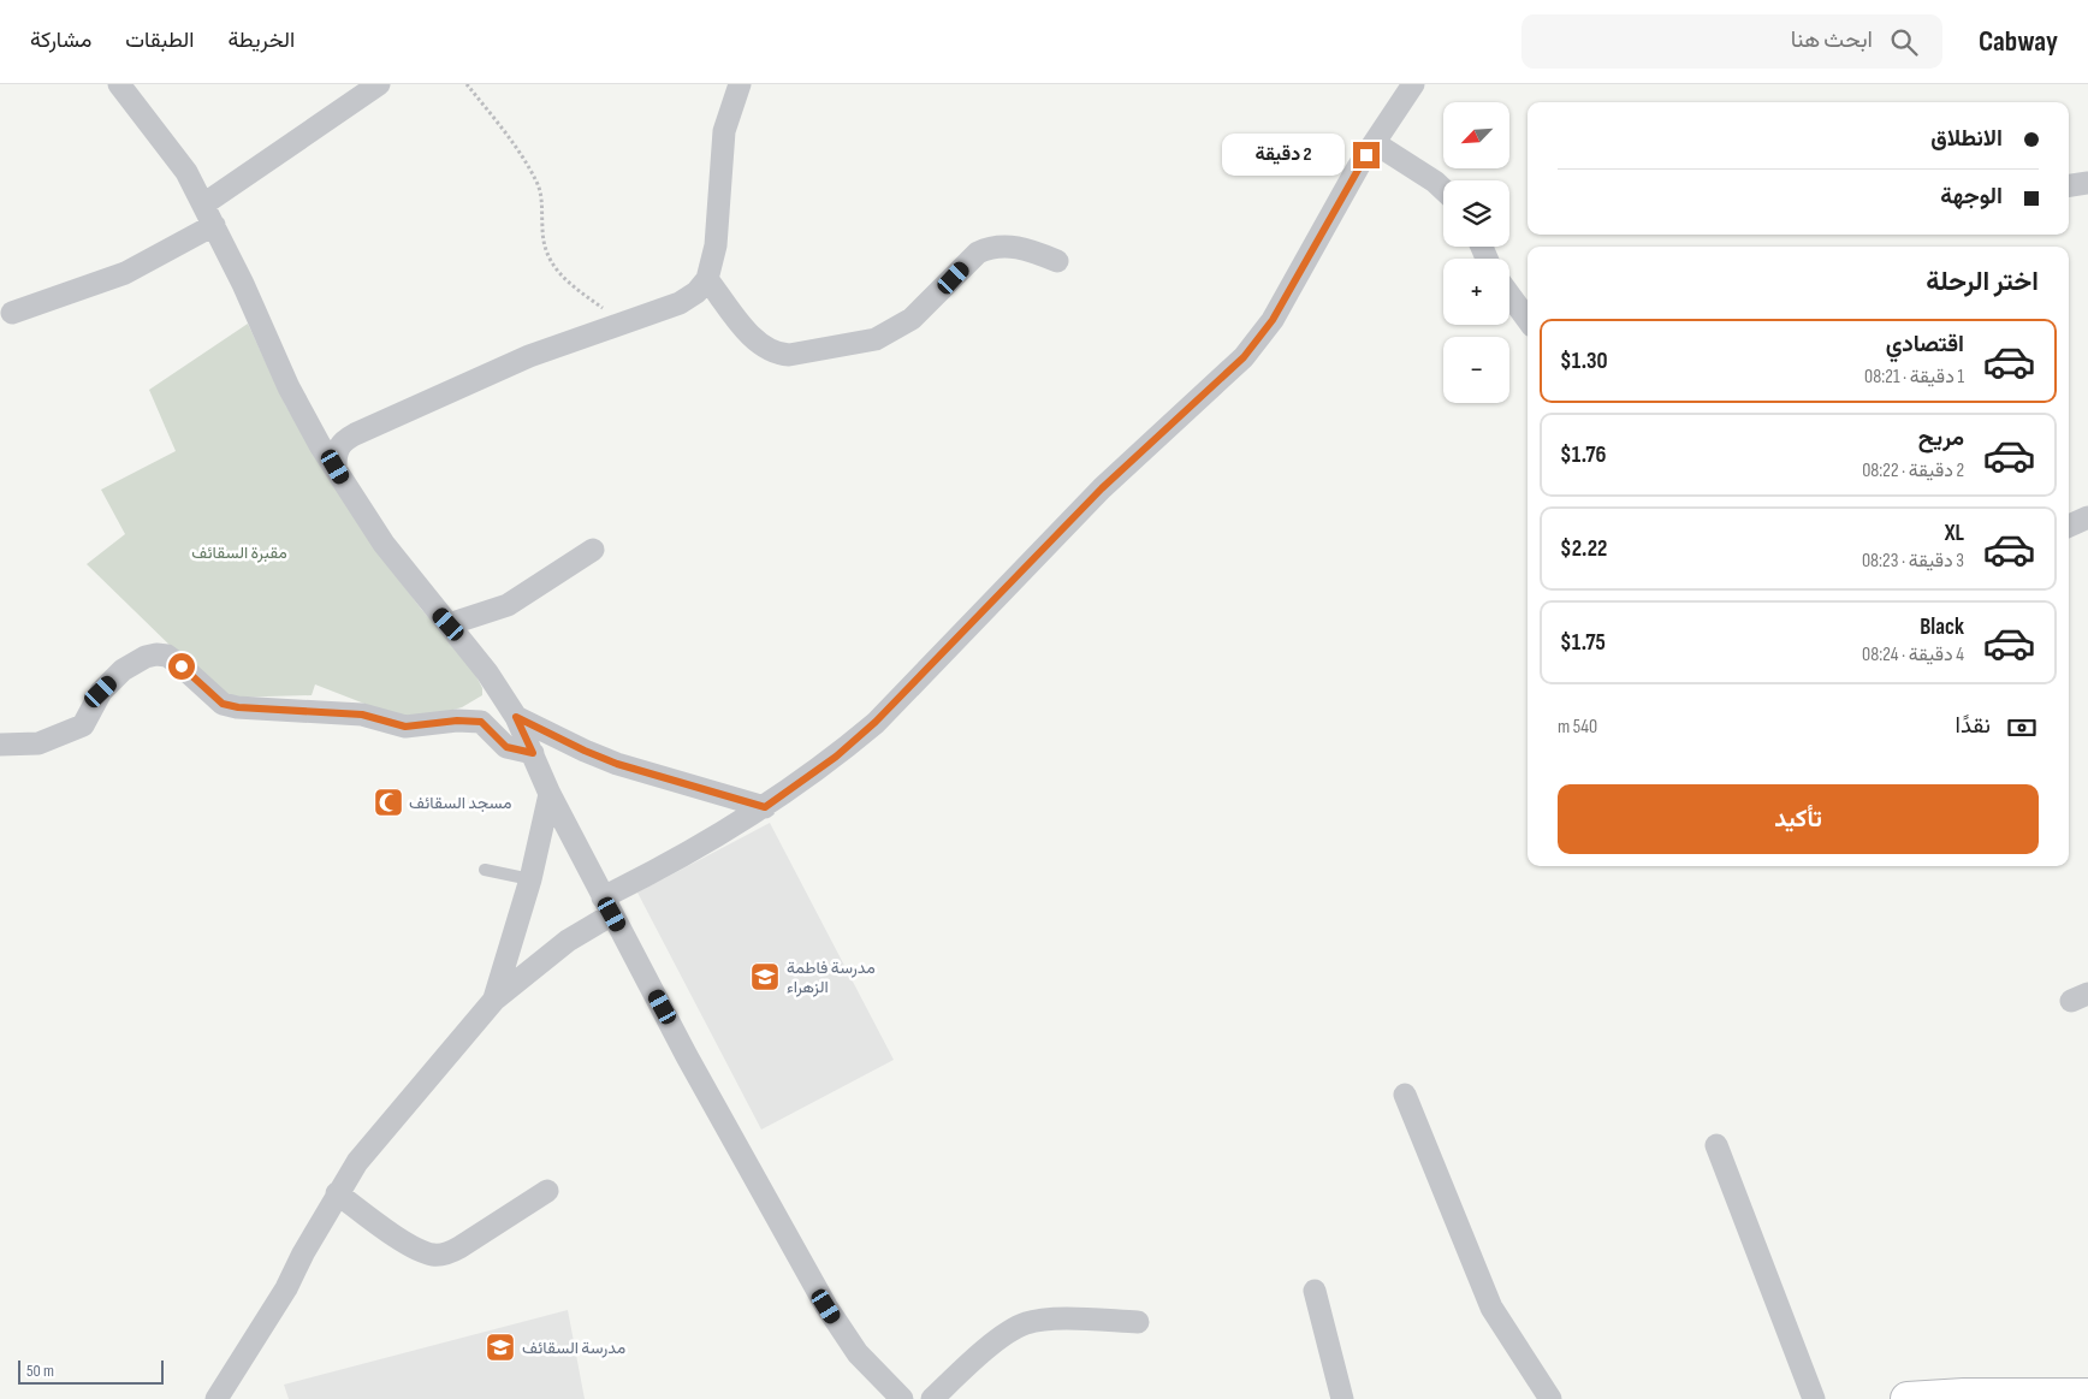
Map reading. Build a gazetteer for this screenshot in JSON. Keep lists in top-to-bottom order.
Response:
{
  "parks": ["مقبرة السقائف"],
  "places": {
    "mosque": ["مسجد السقائف"],
    "school or university": ["مدرسة فاطمة الزهراء", "مدرسة السقائف"]
  },
  "scale_bar": "50 m",
  "north": "bottom left",
  "page": {
    "header": "Cabway",
    "search": "ابحث هنا",
    "nav": ["الخريطة", "الطبقات", "مشاركة"],
    "map_buttons": ["+", "−"],
    "banner": ["الانطلاق", "الوجهة"],
    "bubble": "2 دقيقة",
    "heading": "اختر الرحلة",
    "list": [
      {
        "name": "اقتصادي",
        "note": "1 دقيقة · 08:21",
        "value": "$1.30"
      },
      {
        "name": "مريح",
        "note": "2 دقيقة · 08:22",
        "value": "$1.76"
      },
      {
        "name": "XL",
        "note": "3 دقيقة · 08:23",
        "value": "$2.22"
      },
      {
        "name": "Black",
        "note": "4 دقيقة · 08:24",
        "value": "$1.75"
      }
    ],
    "pay": ["نقدًا", "540 m"],
    "buttons": "تأكيد",
    "scale": "50 m"
  }
}
